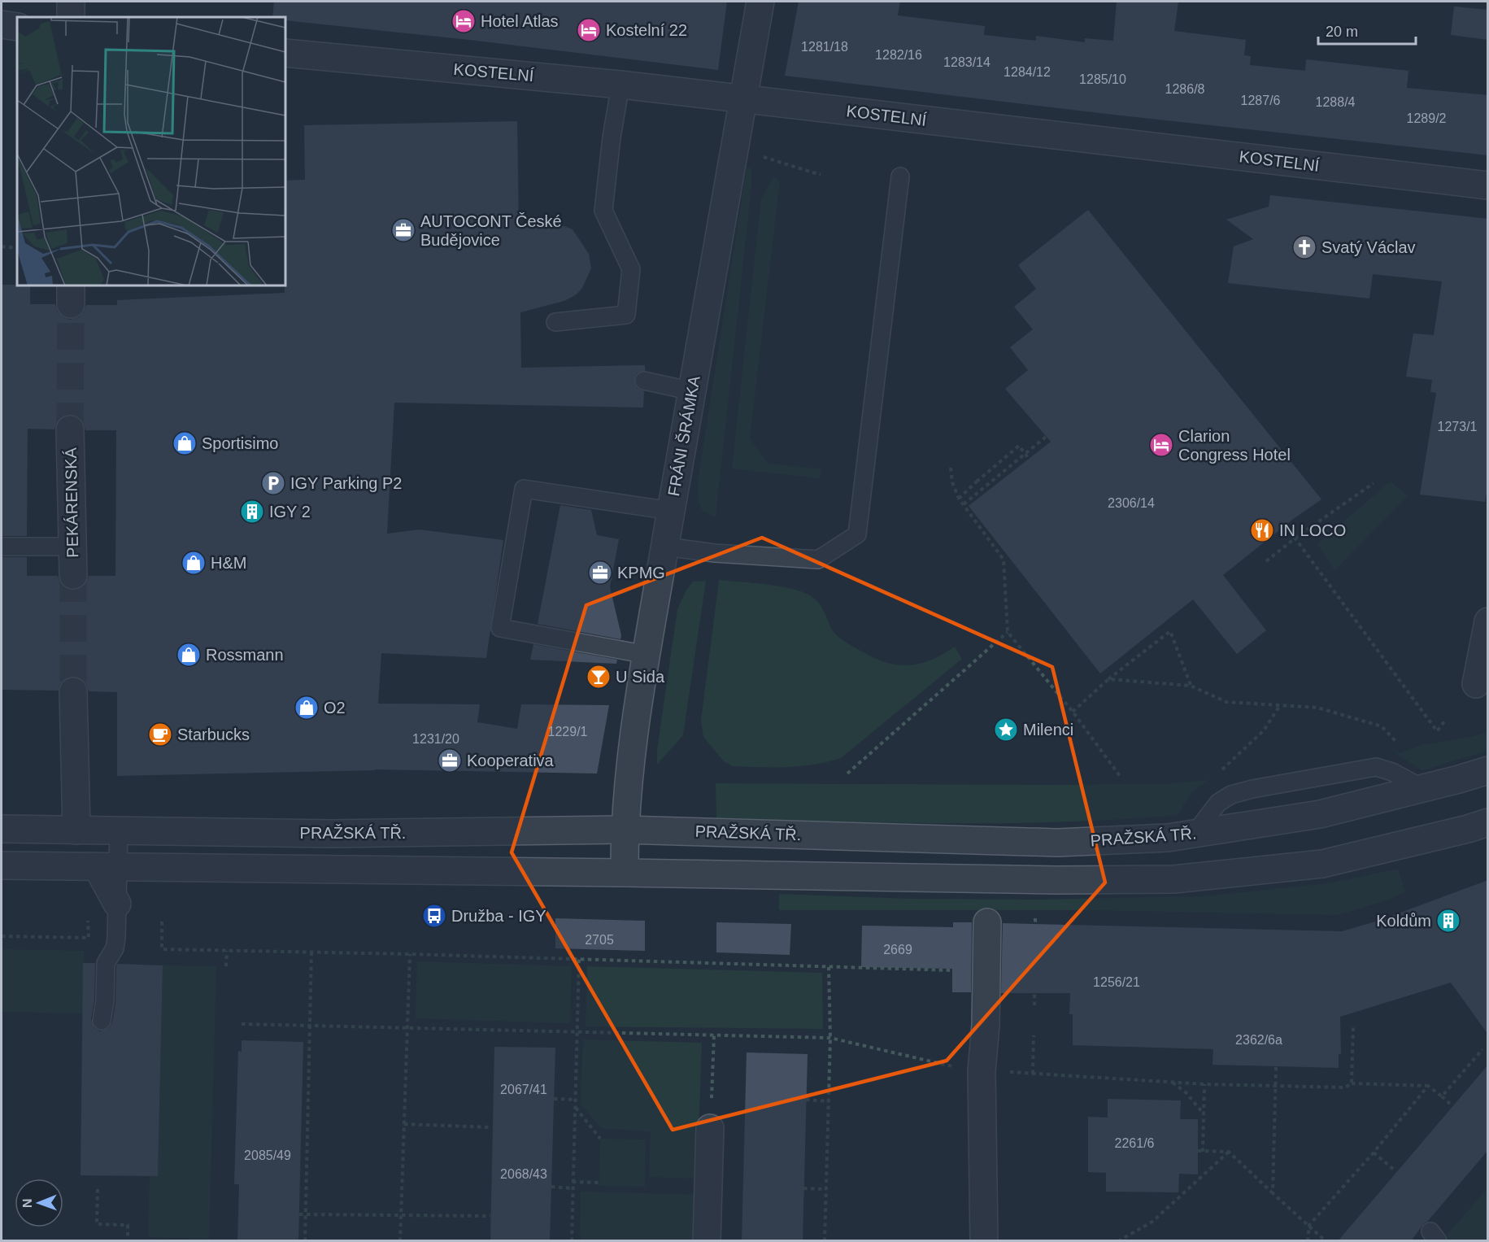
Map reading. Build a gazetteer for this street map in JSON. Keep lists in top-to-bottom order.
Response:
{
  "streets": {
    "street": [
      "KOSTELNÍ",
      "FRÁNI ŠRÁMKA",
      "PEKÁRENSKÁ",
      "PRAŽSKÁ TŘ."
    ]
  },
  "crossings": [
    ["KOSTELNÍ", "FRÁNI ŠRÁMKA"],
    ["FRÁNI ŠRÁMKA", "PRAŽSKÁ TŘ."]
  ],
  "places": {
    "hotel": ["Hotel Atlas", "Kostelní 22", "Clarion Congress Hotel"],
    "office": ["AUTOCONT České Budějovice", "KPMG", "Kooperativa"],
    "church": ["Svatý Václav"],
    "shop": [
      "Sportisimo",
      "H&M",
      "Rossmann",
      "O2"
    ],
    "parking": ["IGY Parking P2"],
    "building": ["IGY 2", "Koldům"],
    "restaurant": ["IN LOCO"],
    "bar": ["U Sida"],
    "place": ["Milenci"],
    "cafe": ["Starbucks"],
    "bus stop": ["Družba - IGY"]
  },
  "house_numbers": [
    "1281/18",
    "1282/16",
    "1283/14",
    "1284/12",
    "1285/10",
    "1286/8",
    "1287/6",
    "1288/4",
    "1289/2",
    "1273/1",
    "2306/14",
    "1229/1",
    "1231/20",
    "2705",
    "2669",
    "1256/21",
    "2362/6a",
    "2067/41",
    "2261/6",
    "2085/49",
    "2068/43"
  ],
  "scale_bar": "20 m",
  "north": "left"
}
